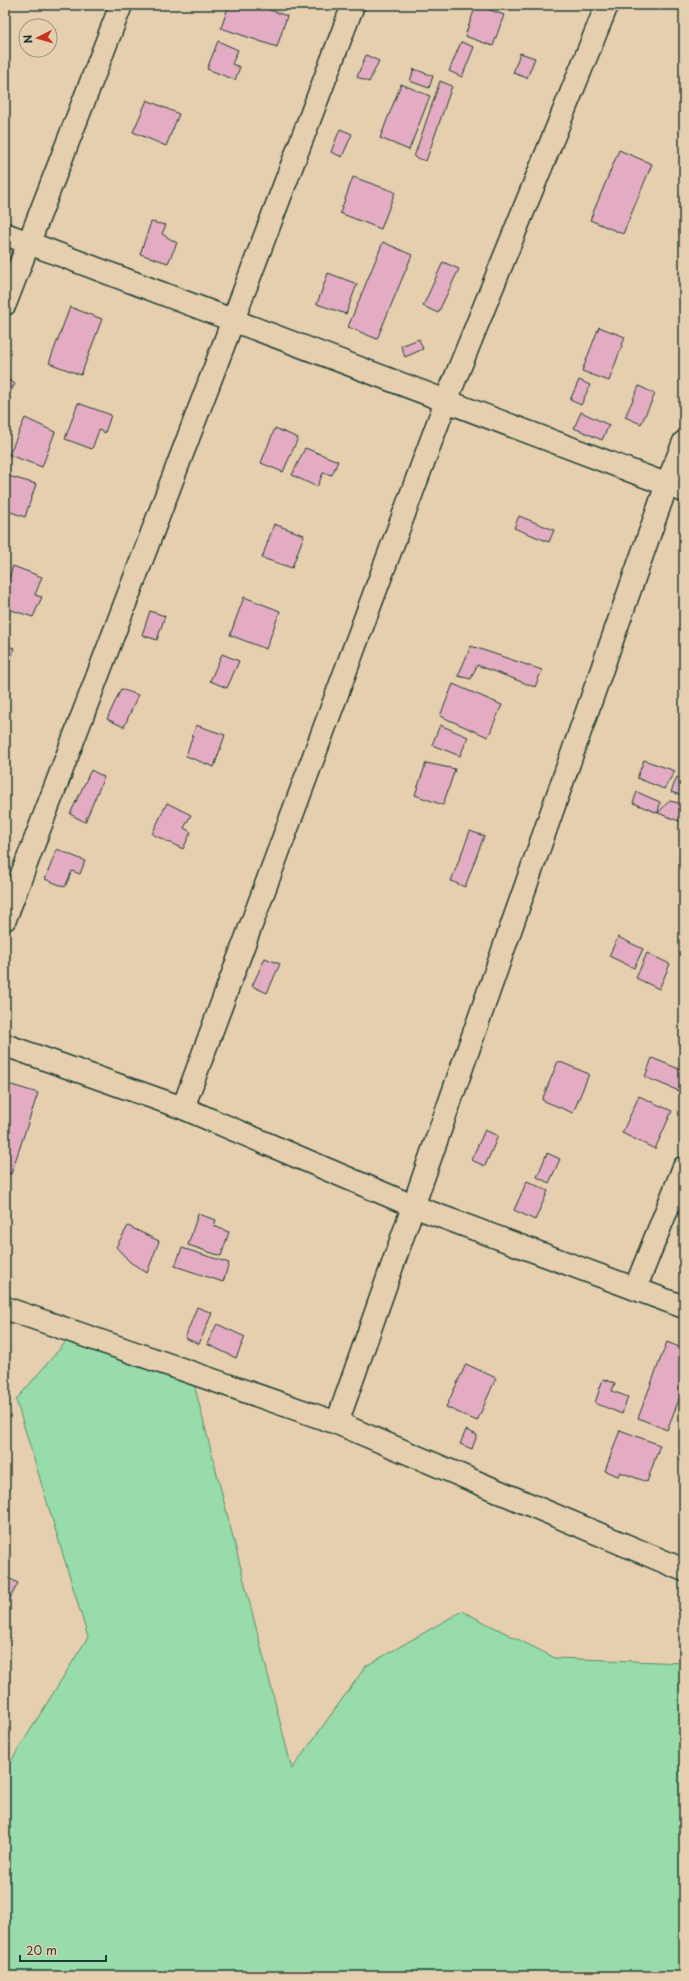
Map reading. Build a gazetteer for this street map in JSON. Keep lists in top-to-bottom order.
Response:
{
  "scale_bar": "20 m",
  "north": "left"
}
